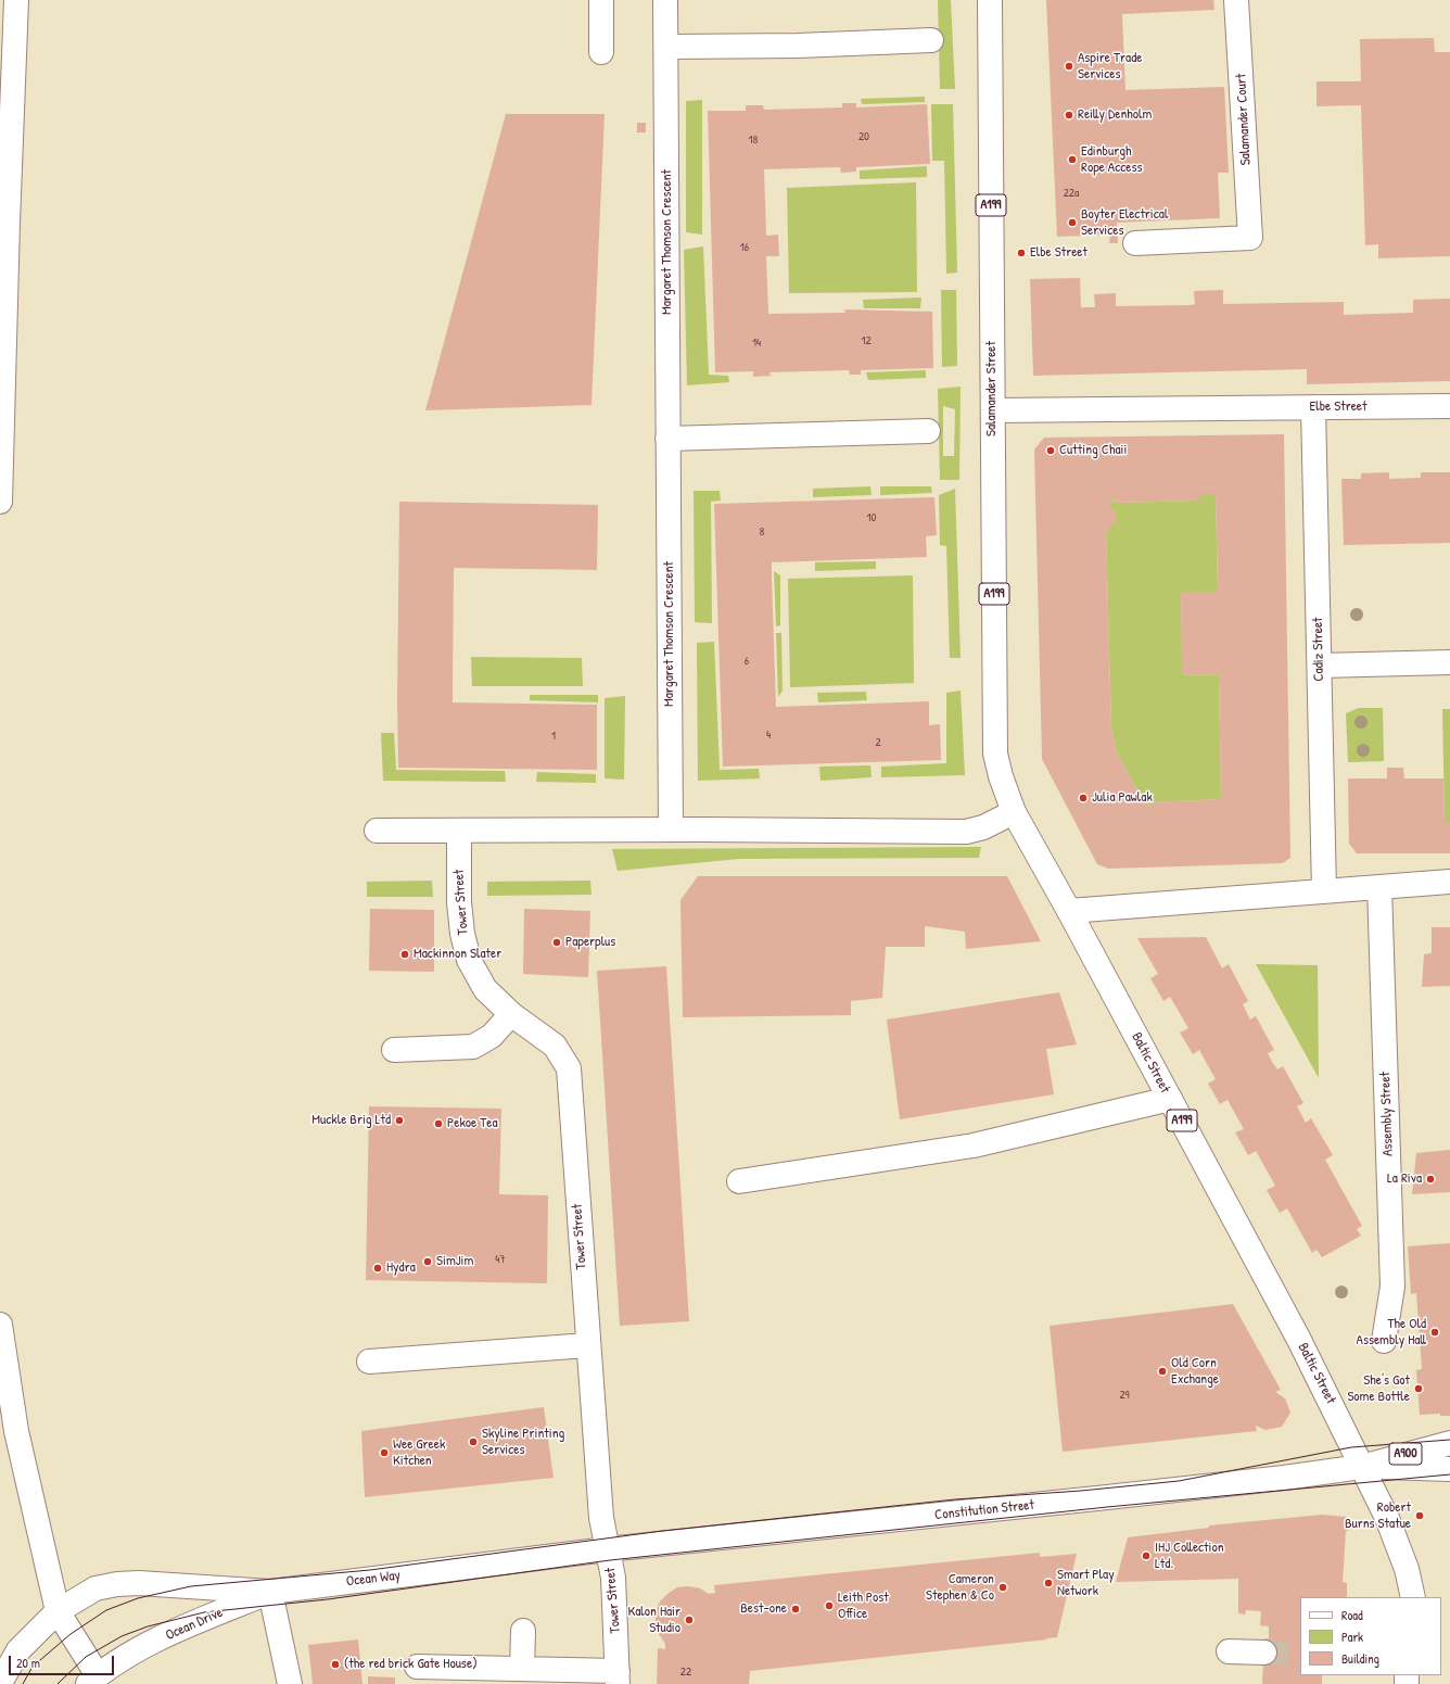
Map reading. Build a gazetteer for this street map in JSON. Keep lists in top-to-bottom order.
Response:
{
  "streets": {
    "street": [
      "Salamander Court",
      "A199",
      "Margaret Thomson Crescent",
      "Salamander Street",
      "Elbe Street",
      "Cadiz Street",
      "Tower Street",
      "Baltic Street",
      "Assembly Street",
      "A900",
      "Constitution Street",
      "Ocean Way",
      "Ocean Drive"
    ]
  },
  "crossings": [
    ["A199", "Baltic Street"],
    ["A199", "Constitution Street"],
    ["Salamander Street", "Elbe Street"],
    ["Salamander Street", "Baltic Street"],
    ["Elbe Street", "Cadiz Street"],
    ["Tower Street", "Constitution Street"],
    ["Tower Street", "Ocean Way"],
    ["Baltic Street", "Constitution Street"],
    ["Constitution Street", "Ocean Way"],
    ["Ocean Way", "Ocean Drive"]
  ],
  "places": [
    "Aspire Trade Services",
    "Reilly Denholm",
    "Edinburgh Rope Access",
    "Boyter Electrical Services",
    "Elbe Street",
    "Cutting Chaii",
    "Julia Pawlak",
    "Paperplus",
    "Mackinnon Slater",
    "Muckle Brig Ltd",
    "Pekoe Tea",
    "La Riva",
    "SimJim",
    "Hydra",
    "The Old Assembly Hall",
    "Old Corn Exchange",
    "She's Got Some Bottle",
    "Skyline Printing Services",
    "Wee Greek Kitchen",
    "Robert Burns Statue",
    "IHJ Collection Ltd.",
    "Smart Play Network",
    "Cameron Stephen & Co",
    "Leith Post Office",
    "Best-one",
    "Kalon Hair Studio",
    "(the red brick Gate House)"
  ],
  "house_numbers": [
    "20",
    "18",
    "22a",
    "16",
    "12",
    "14",
    "10",
    "8",
    "6",
    "4",
    "1",
    "2",
    "47",
    "29",
    "22"
  ],
  "legend": ["Road", "Park", "Building"],
  "scale_bar": "20 m"
}
